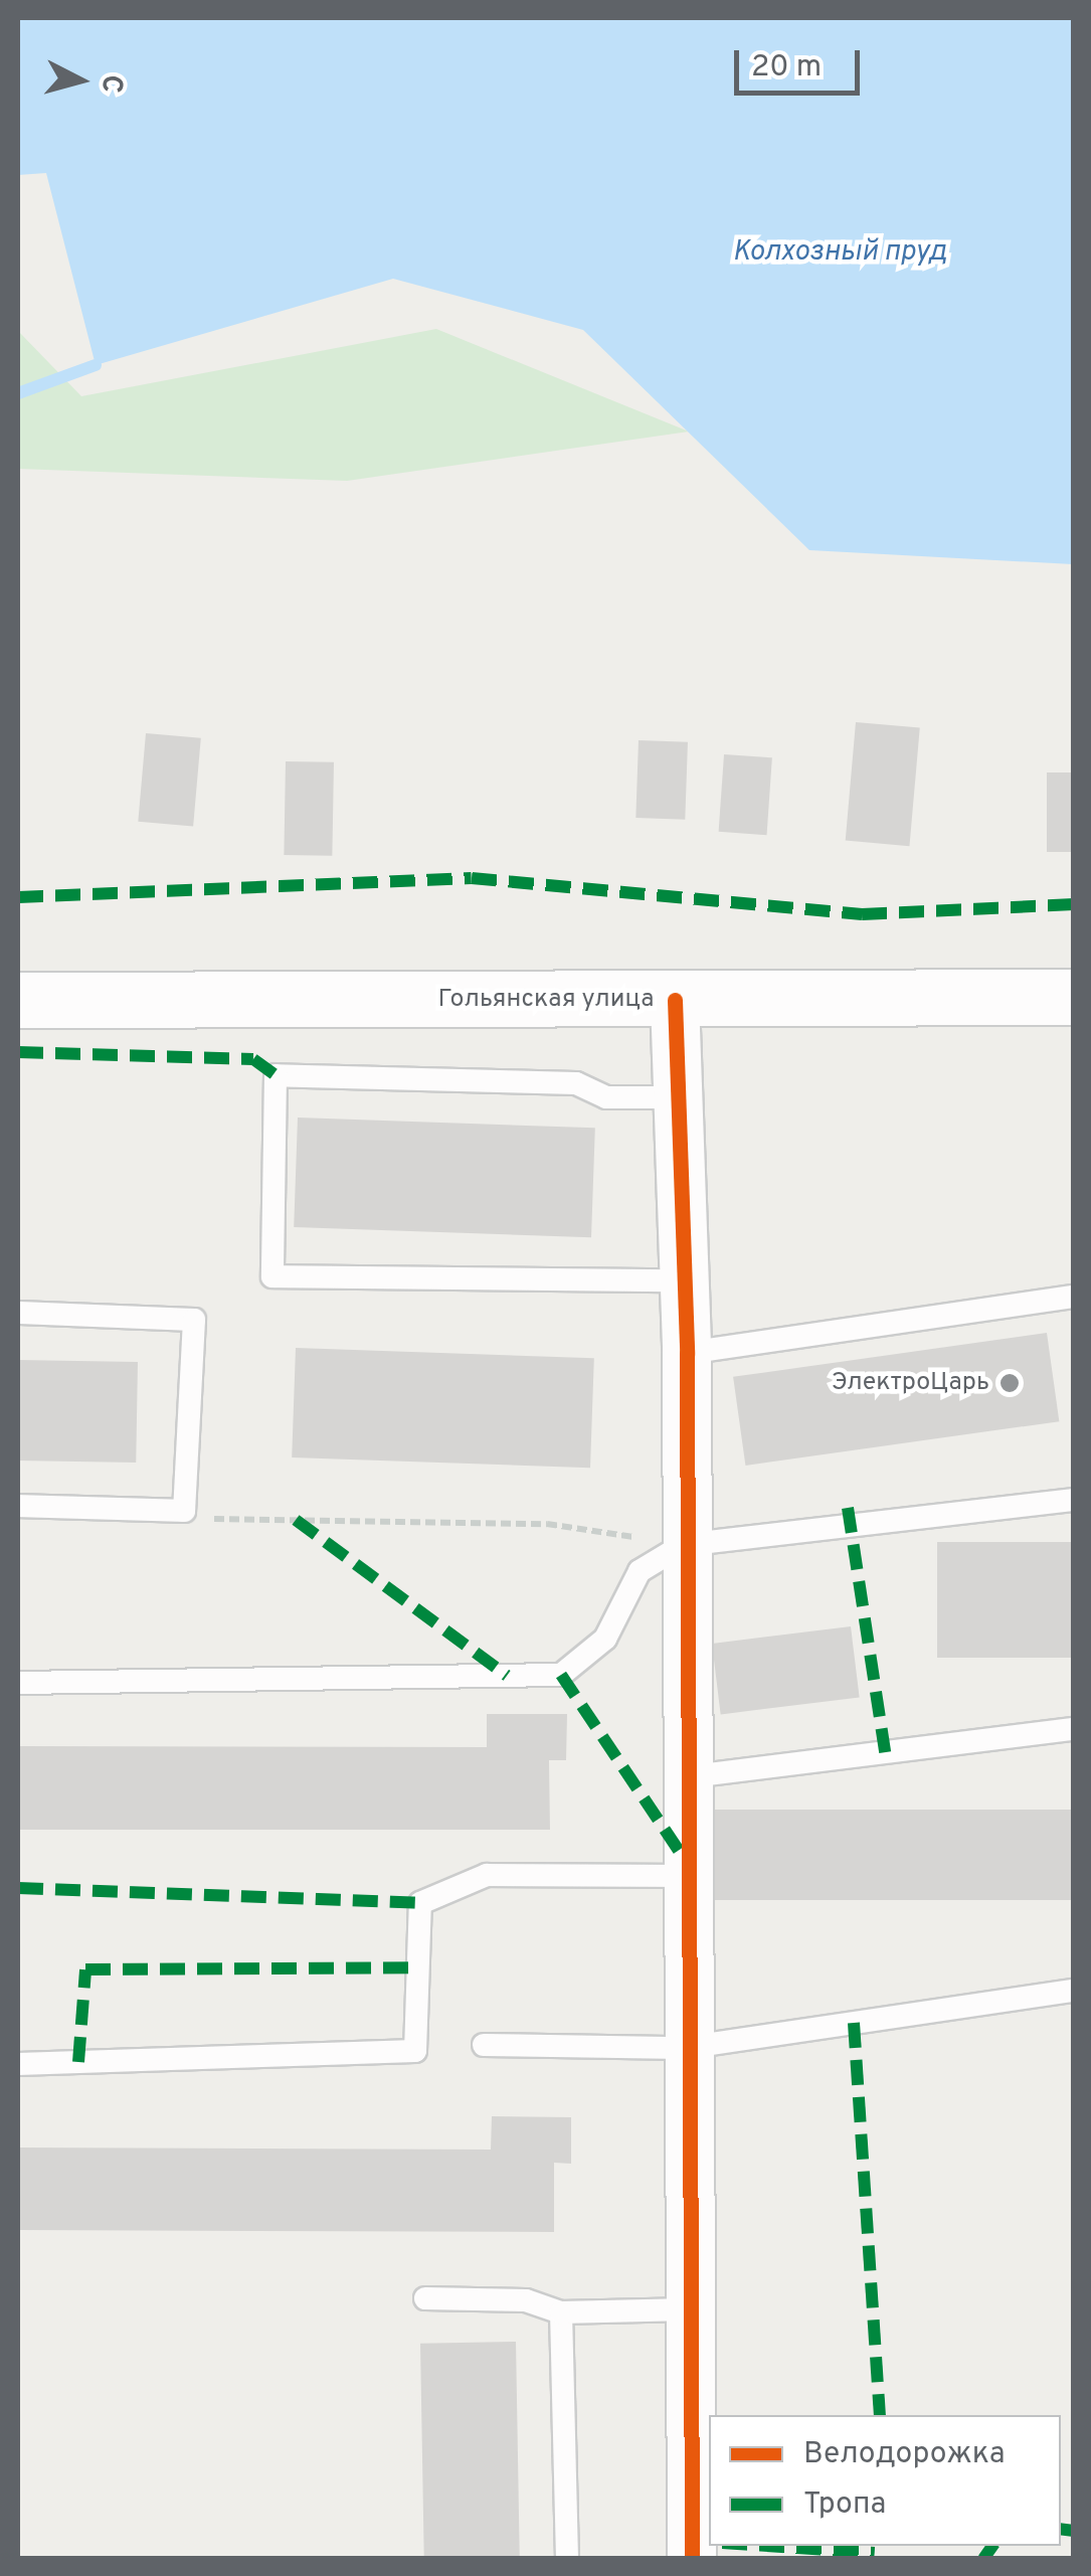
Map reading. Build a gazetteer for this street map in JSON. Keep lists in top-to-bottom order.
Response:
{
  "streets": {
    "main road": ["Гольянская улица"]
  },
  "water": ["Колхозный пруд"],
  "places": ["ЭлектроЦарь"],
  "legend": ["Велодорожка", "Тропа"],
  "scale_bar": "20 m",
  "north": "right"
}
